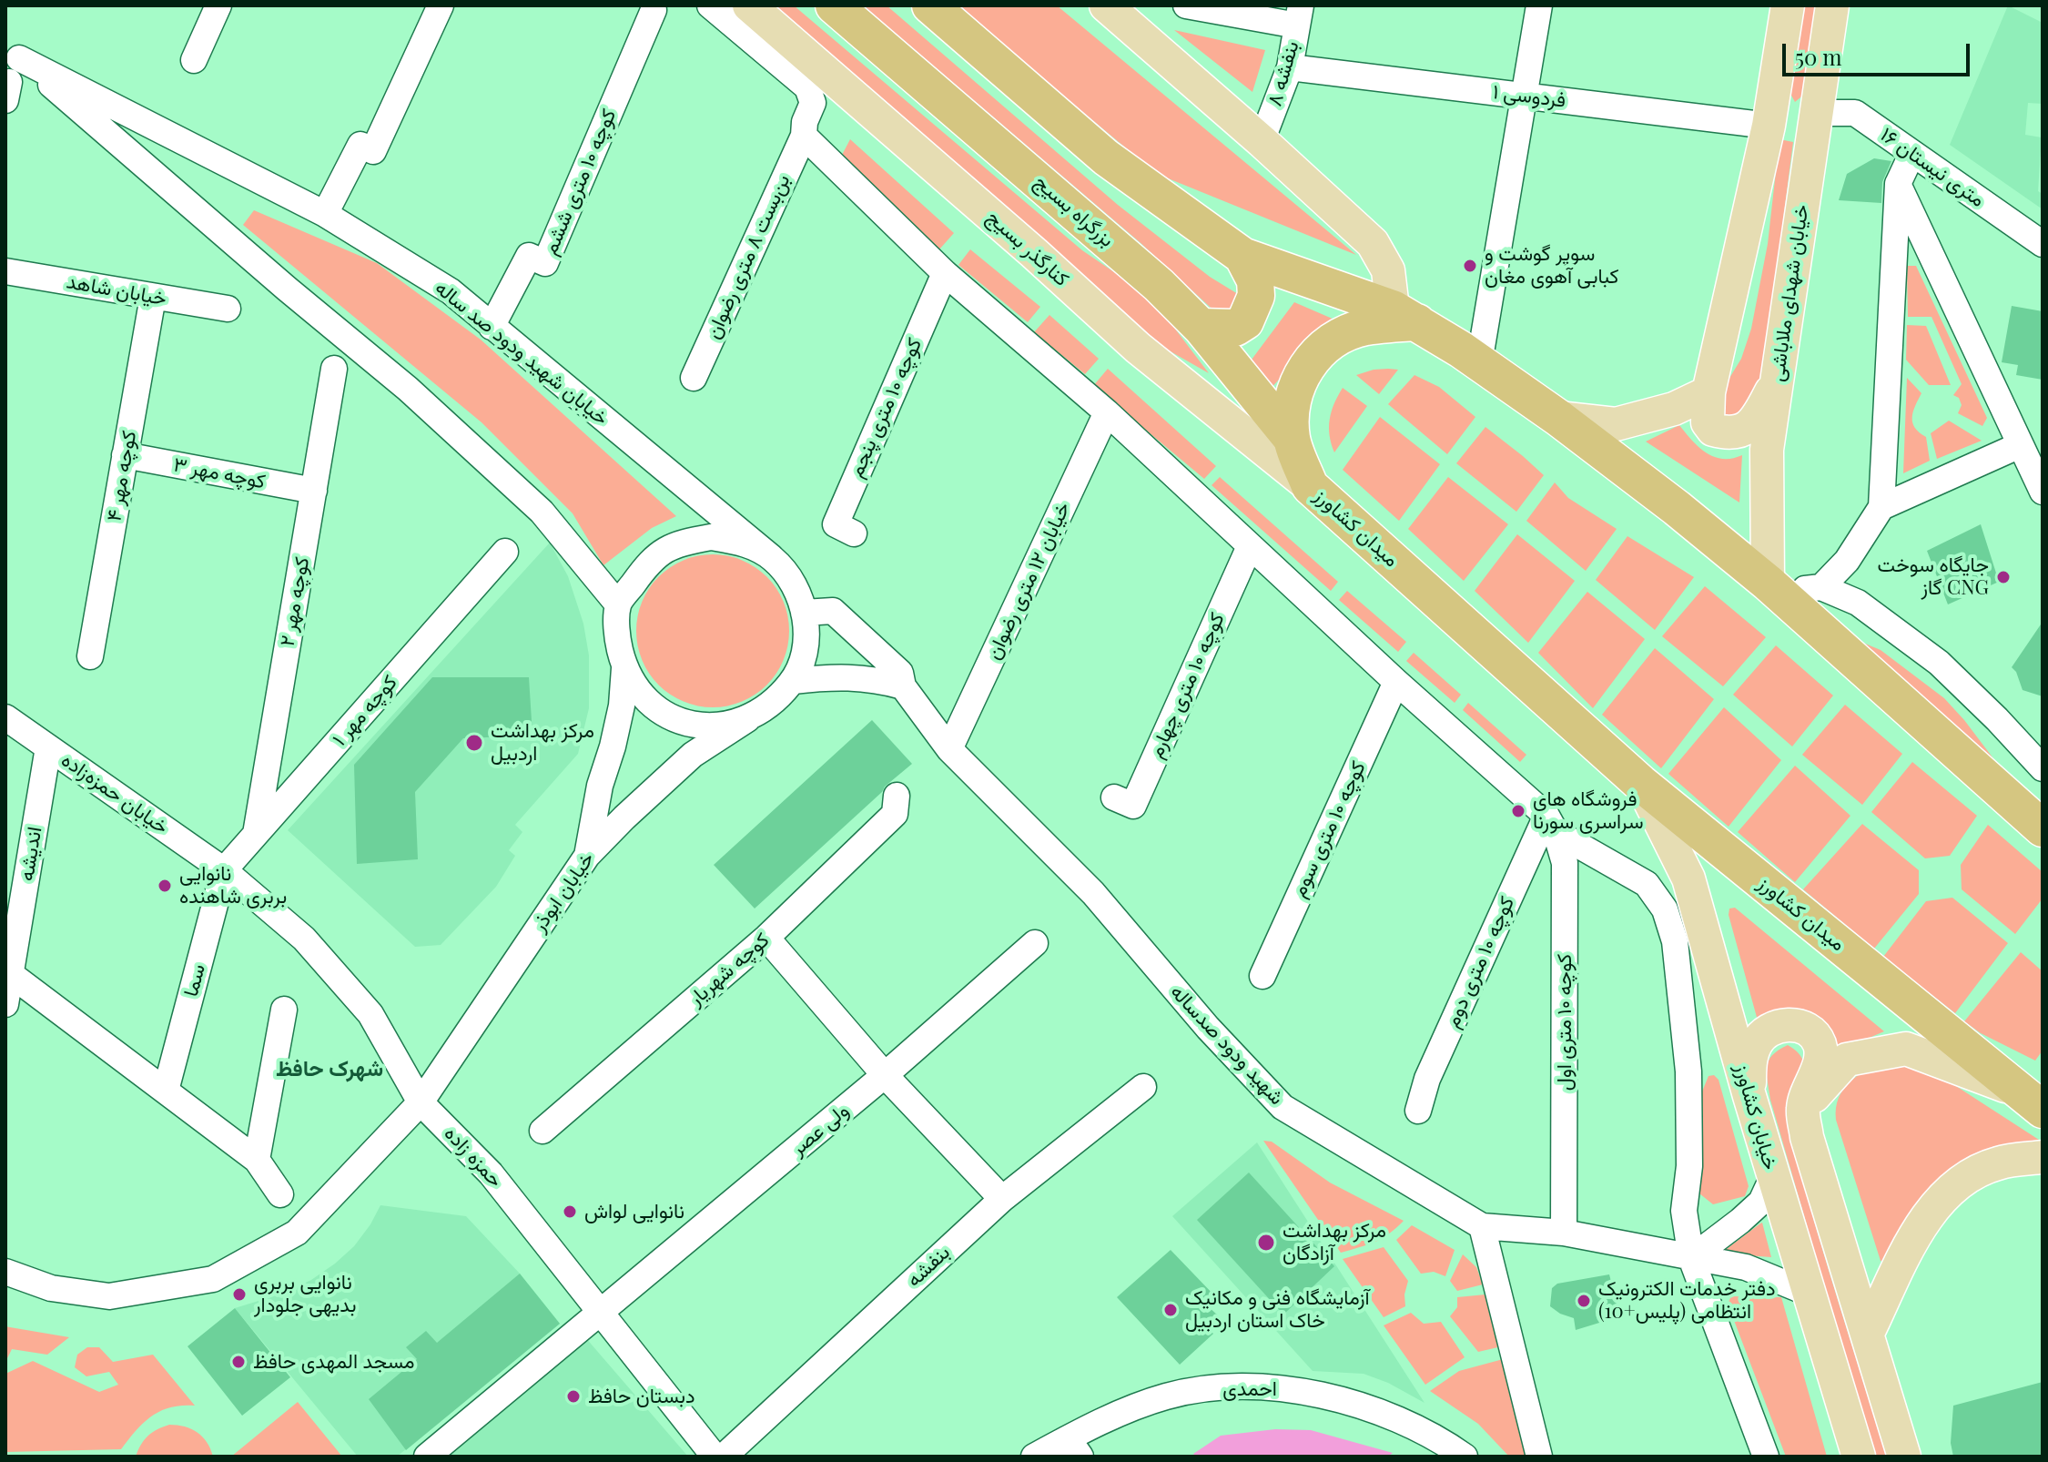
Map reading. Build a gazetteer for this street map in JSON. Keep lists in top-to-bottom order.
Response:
{
  "streets": {
    "highway": ["بزرگراه بسیج", "میدان کشاورز"],
    "main road": ["کنارگذر بسیج", "خیابان شهدای ملاباشی", "خیابان کشاورز"],
    "street": [
      "بنفشه ۸",
      "فردوسی ۱",
      "۱۶ متری نیستان",
      "کوچه ۱۰ متری ششم",
      "بن‌بست ۸ متری رضوان",
      "خیابان شاهد",
      "خیابان شهید ودود صد ساله",
      "کوچه ۱۰ متری پنجم",
      "کوچه مهر ۳",
      "کوچه مهر ۴",
      "خیابان ۱۲ متری رضوان",
      "کوچه مهر ۲",
      "کوچه ۱۰ متری چهارم",
      "کوچه مهر ۱",
      "خیابان حمزه‌زاده",
      "کوچه ۱۰ متری سوم",
      "اندیشه",
      "خیابان ابوذر",
      "کوچه ۱۰ متری دوم",
      "کوچه شهریار",
      "سما",
      "کوچه ۱۰ متری اول",
      "شهید ودود صدساله",
      "ولی عصر",
      "حمزه زاده",
      "بنفشه",
      "احمدی"
    ]
  },
  "crossings": [
    ["بنفشه ۸", "فردوسی ۱"],
    ["۱۶ متری نیستان", "خیابان شهدای ملاباشی"],
    ["کوچه ۱۰ متری ششم", "خیابان شهید ودود صد ساله"],
    ["بزرگراه بسیج", "میدان کشاورز"],
    ["کنارگذر بسیج", "میدان کشاورز"],
    ["خیابان شاهد", "کوچه مهر ۴"],
    ["خیابان شهید ودود صد ساله", "خیابان ابوذر"],
    ["خیابان شهید ودود صد ساله", "شهید ودود صدساله"],
    ["کوچه مهر ۳", "کوچه مهر ۴"],
    ["کوچه مهر ۳", "کوچه مهر ۲"],
    ["میدان کشاورز", "خیابان کشاورز"],
    ["خیابان ۱۲ متری رضوان", "شهید ودود صدساله"],
    ["کوچه مهر ۲", "کوچه مهر ۱"],
    ["کوچه مهر ۱", "خیابان حمزه‌زاده"],
    ["کوچه مهر ۱", "سما"],
    ["کوچه مهر ۱", "حمزه زاده"],
    ["خیابان حمزه‌زاده", "اندیشه"],
    ["خیابان حمزه‌زاده", "سما"],
    ["خیابان حمزه‌زاده", "حمزه زاده"],
    ["خیابان ابوذر", "شهید ودود صدساله"],
    ["خیابان ابوذر", "حمزه زاده"],
    ["کوچه ۱۰ متری دوم", "کوچه ۱۰ متری اول"],
    ["سما", "حمزه زاده"],
    ["کوچه ۱۰ متری اول", "شهید ودود صدساله"],
    ["شهید ودود صدساله", "خیابان کشاورز"],
    ["ولی عصر", "حمزه زاده"]
  ],
  "districts": ["شهرک حافظ"],
  "places": [
    "سوپر گوشت و کبابی آهوی مغان",
    "جایگاه سوخت گاز CNG",
    "مرکز بهداشت اردبیل",
    "فروشگاه های سراسری سورنا",
    "نانوایی بربری شاهنده",
    "نانوایی لواش",
    "مرکز بهداشت آزادگان",
    "نانوایی بربری بدیهی جلودار",
    "دفتر خدمات الکترونیک انتظامی (پلیس+10)",
    "آزمایشگاه فنی و مکانیک خاک استان اردبیل",
    "مسجد المهدی حافظ",
    "دبستان حافظ"
  ],
  "scale_bar": "50 m"
}
